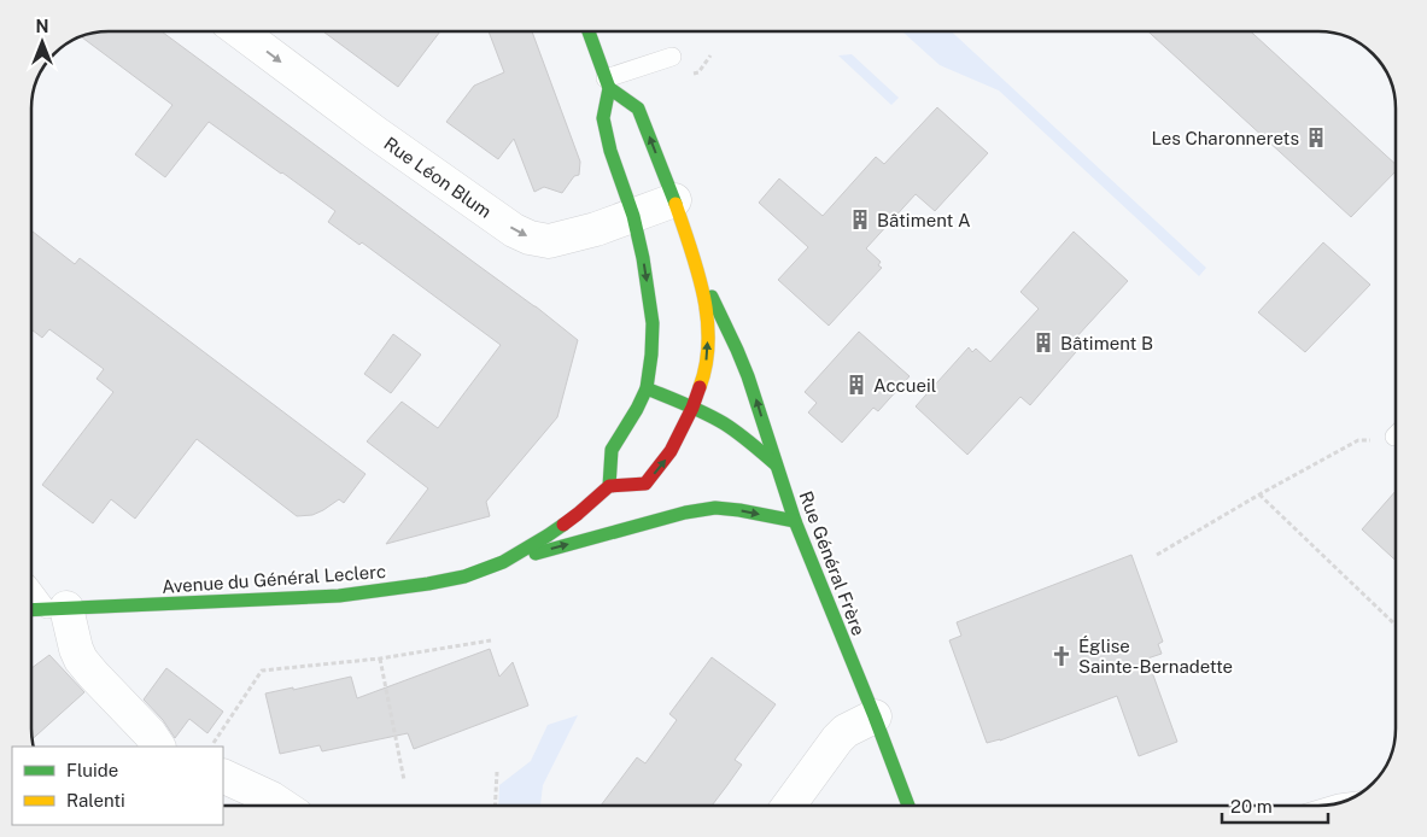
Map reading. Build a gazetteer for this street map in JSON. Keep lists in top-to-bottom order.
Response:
{
  "streets": {
    "main road": ["Rue Général Frère", "Avenue du Général Leclerc"],
    "street": ["Rue Léon Blum"]
  },
  "one_way": ["Rue Léon Blum"],
  "places": {
    "building": [
      "Les Charonnerets",
      "Bâtiment A",
      "Bâtiment B",
      "Accueil"
    ],
    "church": ["Église Sainte-Bernadette"]
  },
  "legend": ["Fluide", "Ralenti"],
  "scale_bar": "20 m",
  "north": "top"
}
